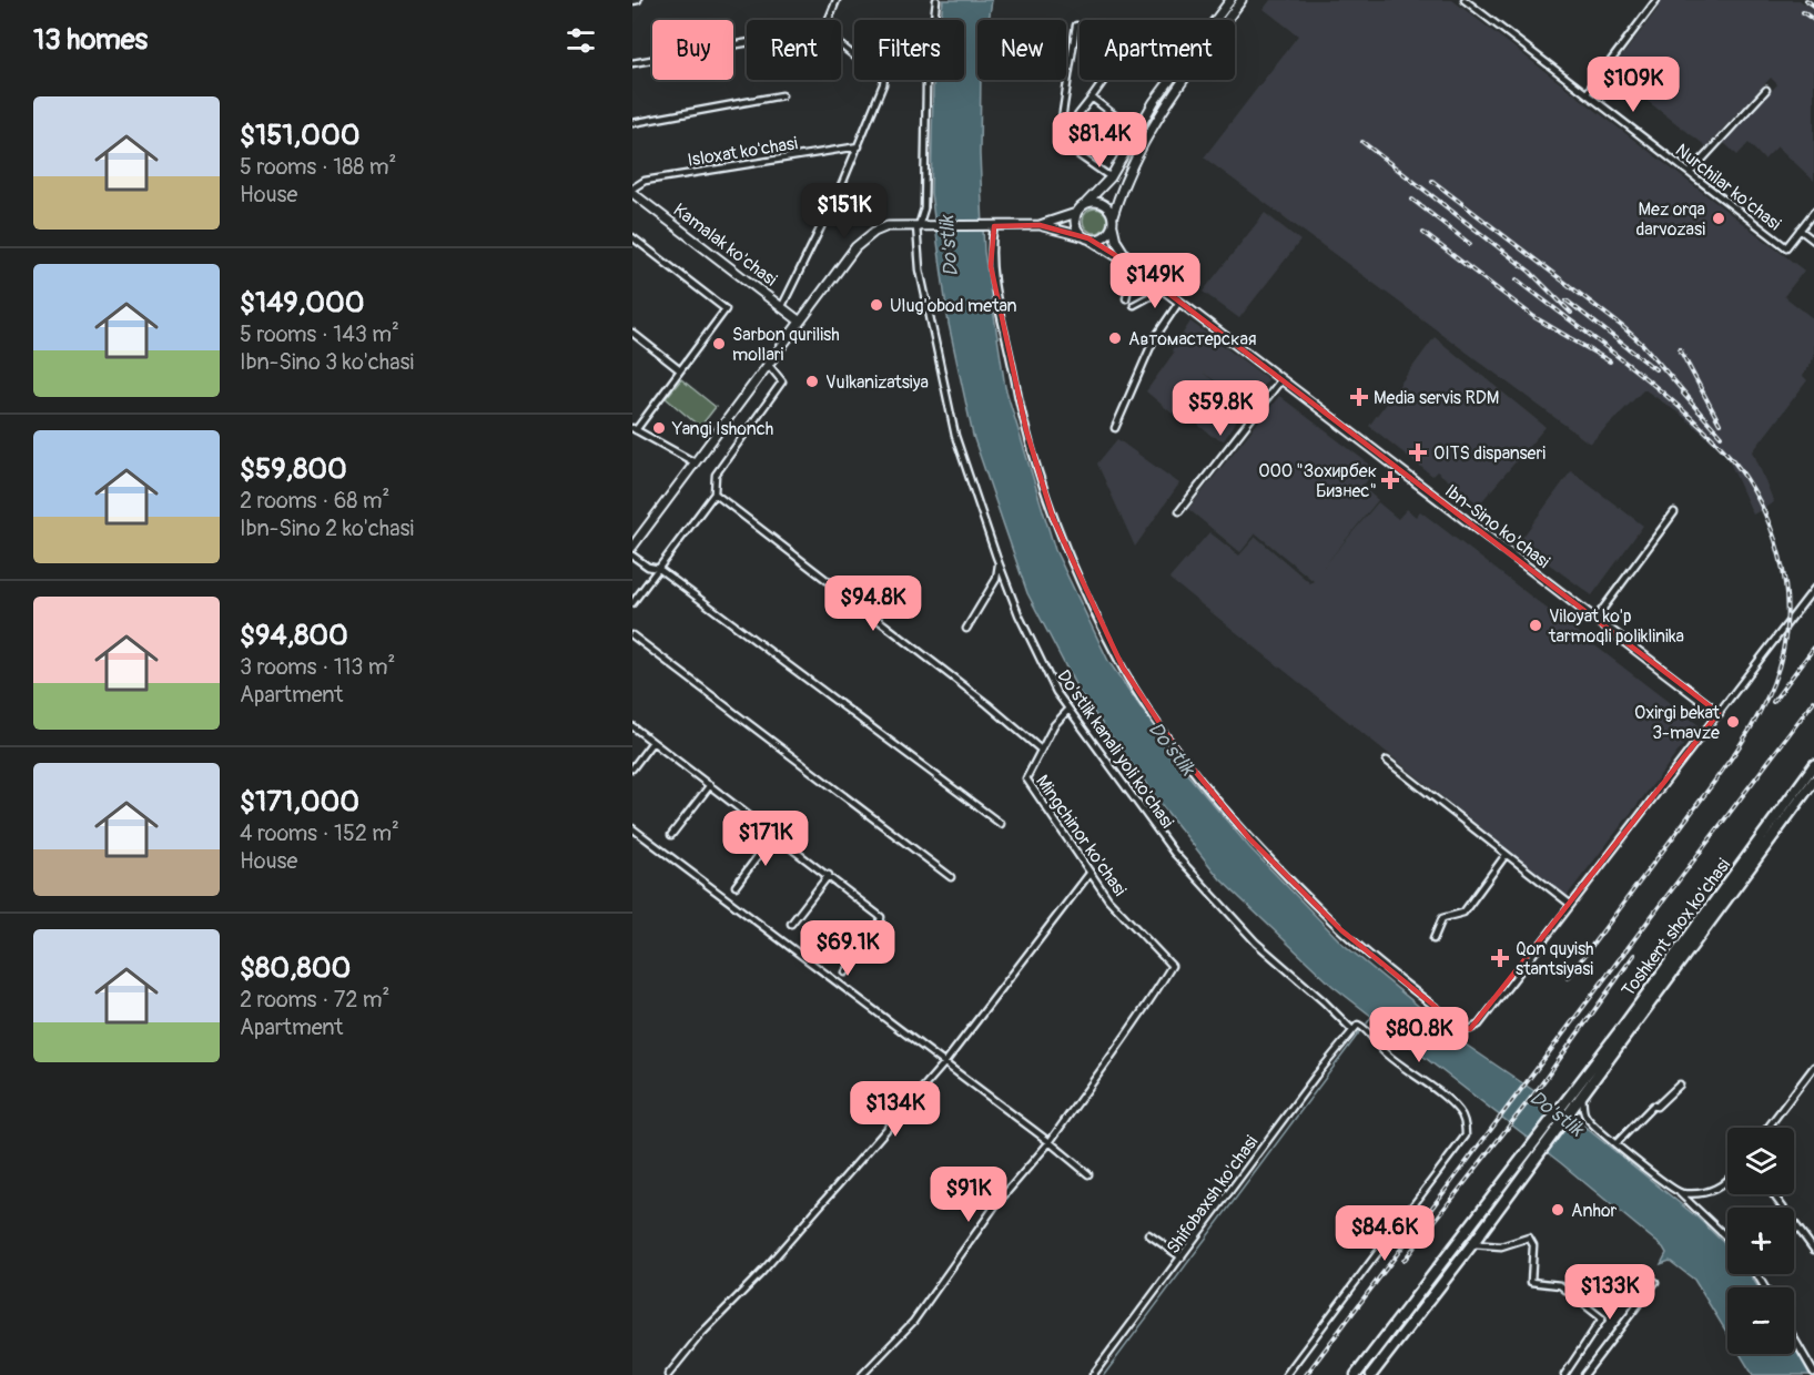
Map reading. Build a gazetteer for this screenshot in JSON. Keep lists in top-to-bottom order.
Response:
{
  "streets": {
    "highway": ["Toshkent shox ko'chasi"],
    "main road": ["Kamalak ko'chasi", "Ibn-Sino ko'chasi"],
    "street": [
      "Isloxat ko'chasi",
      "Nurchilar ko'chasi",
      "Do'stlik kanali yoli ko'chasi",
      "Mingchinor ko'chasi",
      "Shifobaxsh ko'chasi"
    ]
  },
  "crossings": [
    ["Isloxat ko'chasi", "Kamalak ko'chasi"],
    ["Do'stlik kanali yoli ko'chasi", "Mingchinor ko'chasi"],
    ["Do'stlik kanali yoli ko'chasi", "Shifobaxsh ko'chasi"]
  ],
  "water": ["Do'stlik"],
  "places": {
    "other": [
      "Mez orqa darvozasi",
      "Ulug'obod metan",
      "Автомастерская",
      "Sarbon qurilish mollari",
      "Vulkanizatsiya",
      "Yangi Ishonch",
      "Viloyat ko'p tarmoqli poliklinika",
      "Oxirgi bekat 3-mavze",
      "Anhor"
    ],
    "health": [
      "Media servis RDM",
      "OITS dispanseri",
      "ООО \"Зохирбек Бизнес\"",
      "Qon quyish stantsiyasi"
    ]
  },
  "page": {
    "heading": "13 homes",
    "chip": [
      "Buy",
      "Rent",
      "Filters",
      "New",
      "Apartment"
    ],
    "price": [
      "$109K",
      "$81.4K",
      "$151K",
      "$149K",
      "$59.8K",
      "$94.8K",
      "$171K",
      "$69.1K",
      "$80.8K",
      "$134K",
      "$91K",
      "$84.6K",
      "$133K"
    ],
    "list": [
      {
        "name": "$151,000",
        "note": "5 rooms · 188 m² · House"
      },
      {
        "name": "$149,000",
        "note": "5 rooms · 143 m² · Ibn-Sino 3 ko'chasi"
      },
      {
        "name": "$59,800",
        "note": "2 rooms · 68 m² · Ibn-Sino 2 ko'chasi"
      },
      {
        "name": "$94,800",
        "note": "3 rooms · 113 m² · Apartment"
      },
      {
        "name": "$171,000",
        "note": "4 rooms · 152 m² · House"
      },
      {
        "name": "$80,800",
        "note": "2 rooms · 72 m² · Apartment"
      }
    ],
    "map_buttons": ["+", "−"]
  }
}
